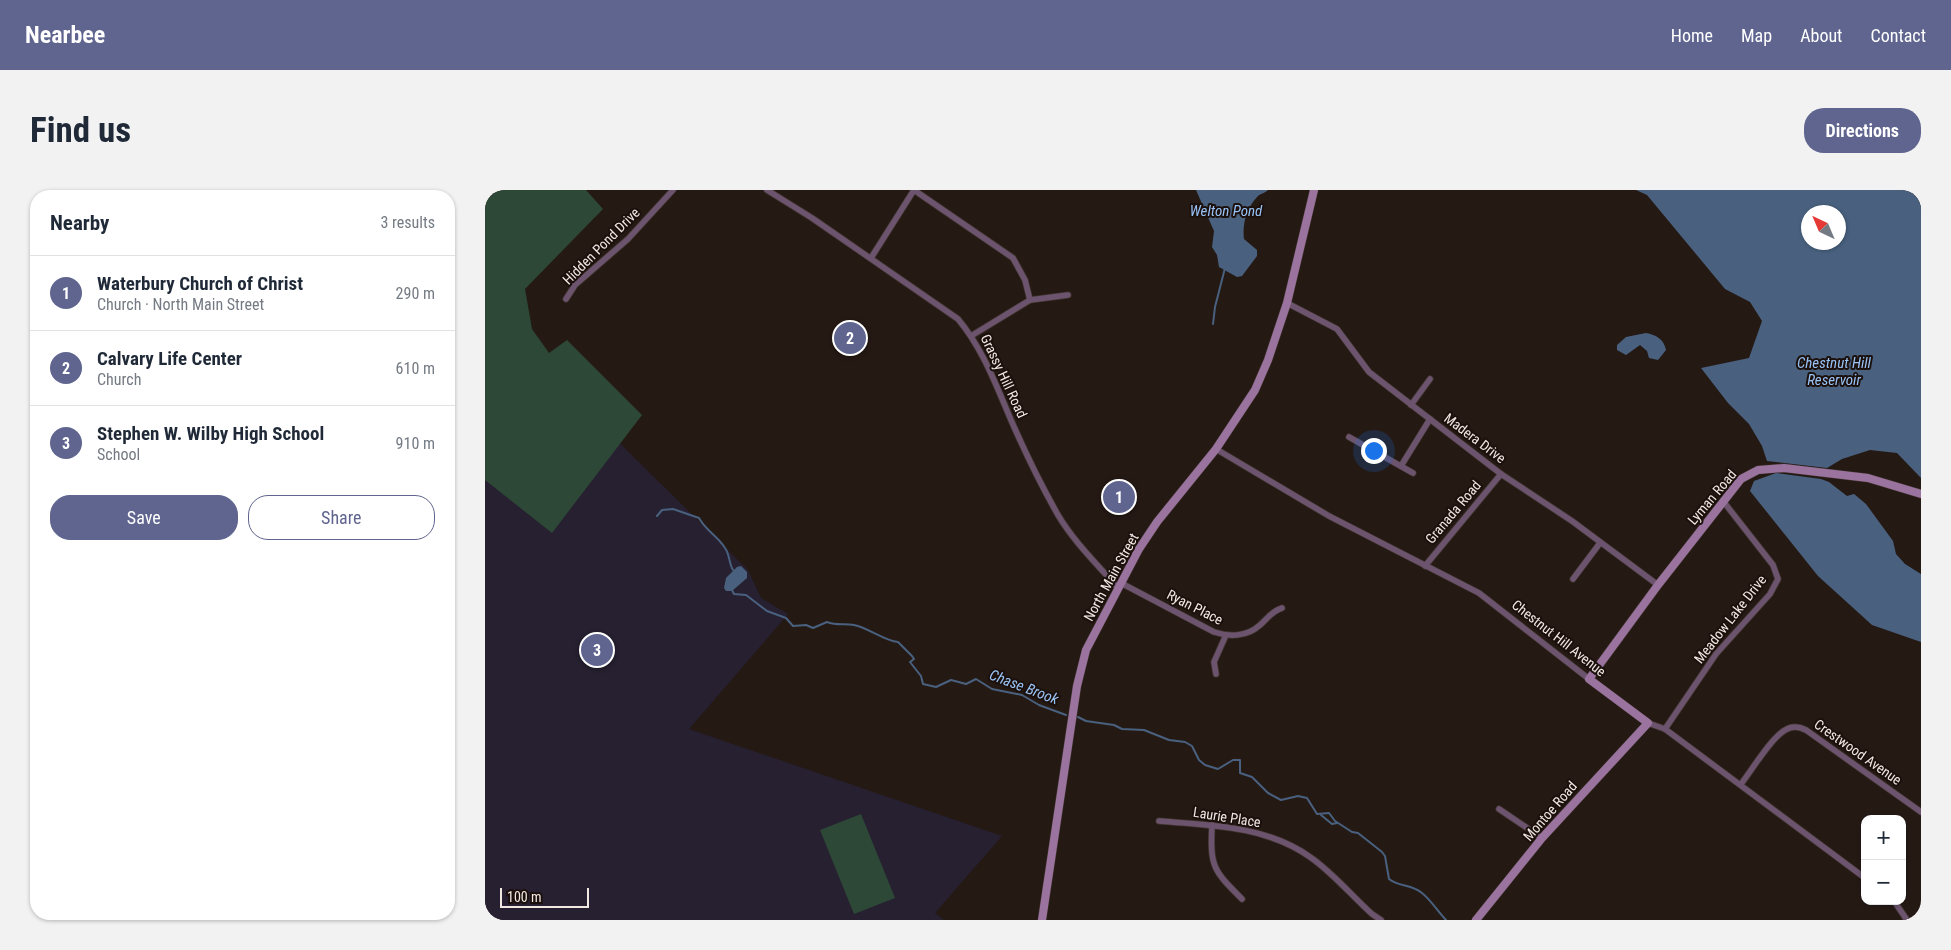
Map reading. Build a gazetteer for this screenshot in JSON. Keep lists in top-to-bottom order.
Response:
{
  "streets": {
    "main road": [
      "Lyman Road",
      "North Main Street",
      "Chestnut Hill Avenue",
      "Montoe Road"
    ],
    "street": [
      "Hidden Pond Drive",
      "Grassy Hill Road",
      "Madera Drive",
      "Granada Road",
      "Ryan Place",
      "Meadow Lake Drive",
      "Crestwood Avenue",
      "Laurie Place"
    ]
  },
  "crossings": [
    ["Grassy Hill Road", "North Main Street"],
    ["Grassy Hill Road", "Ryan Place"],
    ["Madera Drive", "Lyman Road"],
    ["Madera Drive", "Granada Road"],
    ["Madera Drive", "North Main Street"],
    ["Lyman Road", "Meadow Lake Drive"],
    ["Lyman Road", "Chestnut Hill Avenue"],
    ["Granada Road", "Chestnut Hill Avenue"],
    ["North Main Street", "Ryan Place"],
    ["North Main Street", "Chestnut Hill Avenue"],
    ["Meadow Lake Drive", "Chestnut Hill Avenue"],
    ["Chestnut Hill Avenue", "Crestwood Avenue"],
    ["Chestnut Hill Avenue", "Montoe Road"]
  ],
  "water": ["Welton Pond", "Chestnut Hill Reservoir", "Chase Brook"],
  "scale_bar": "100 m",
  "north": "top left",
  "page": {
    "header": "Nearbee",
    "nav": [
      "Home",
      "Map",
      "About",
      "Contact"
    ],
    "buttons": [
      "Directions",
      ["Save", "Share"]
    ],
    "title": "Find us",
    "heading": ["Nearby", "3 results"],
    "list": [
      {
        "mark": "1",
        "name": "Waterbury Church of Christ",
        "note": "Church · North Main Street",
        "value": "290 m"
      },
      {
        "mark": "2",
        "name": "Calvary Life Center",
        "note": "Church",
        "value": "610 m"
      },
      {
        "mark": "3",
        "name": "Stephen W. Wilby High School",
        "note": "School",
        "value": "910 m"
      }
    ],
    "pins": ["2", "1", "3"],
    "map_buttons": ["+", "−"],
    "scale": "100 m"
  }
}
